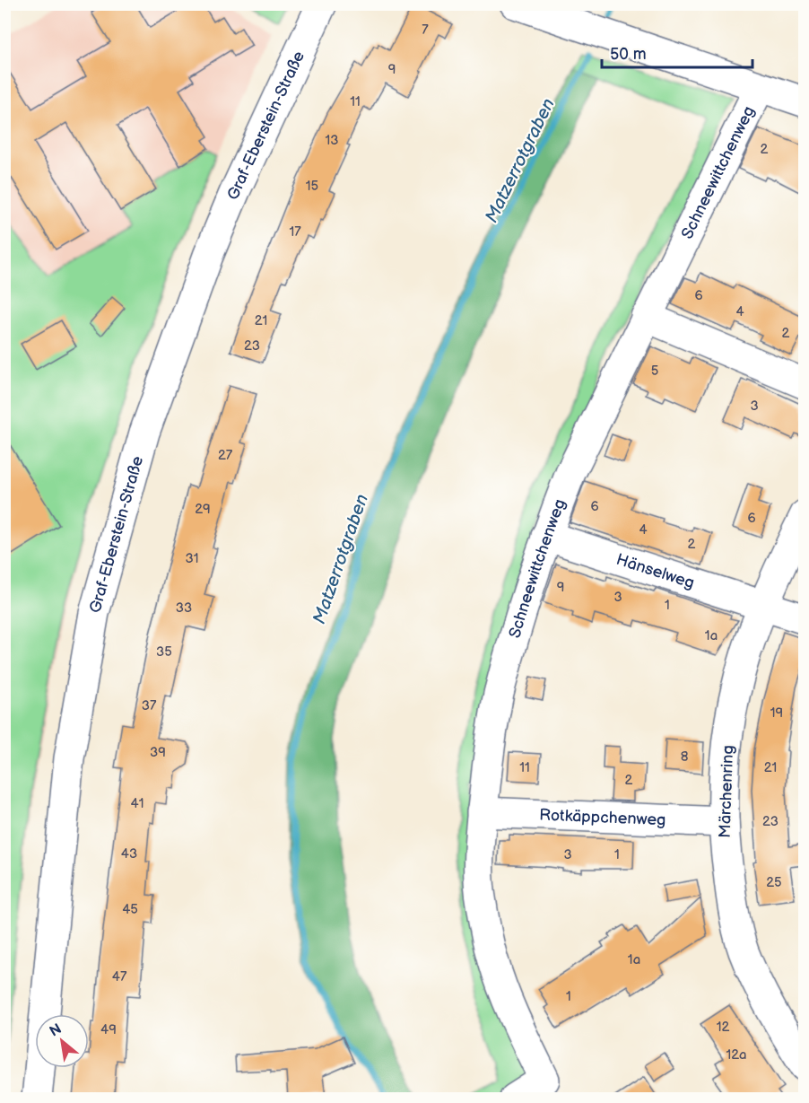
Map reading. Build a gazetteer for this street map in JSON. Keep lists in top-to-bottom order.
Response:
{
  "streets": {
    "street": [
      "Graf-Eberstein-Straße",
      "Schneewittchenweg",
      "Hänselweg",
      "Märchenring",
      "Rotkäppchenweg"
    ]
  },
  "crossings": [
    ["Schneewittchenweg", "Hänselweg"],
    ["Schneewittchenweg", "Rotkäppchenweg"],
    ["Hänselweg", "Märchenring"],
    ["Märchenring", "Rotkäppchenweg"]
  ],
  "water": ["Matzerrotgraben"],
  "house_numbers": [
    "7",
    "9",
    "11",
    "13",
    "2",
    "15",
    "17",
    "6",
    "4",
    "21",
    "2",
    "23",
    "5",
    "3",
    "27",
    "6",
    "29",
    "6",
    "4",
    "2",
    "31",
    "9",
    "3",
    "1",
    "33",
    "1a",
    "35",
    "37",
    "19",
    "39",
    "8",
    "11",
    "21",
    "2",
    "41",
    "23",
    "43",
    "3",
    "1",
    "25",
    "45",
    "1a",
    "47",
    "1",
    "12",
    "49",
    "12a"
  ],
  "scale_bar": "50 m",
  "north": "top left"
}
